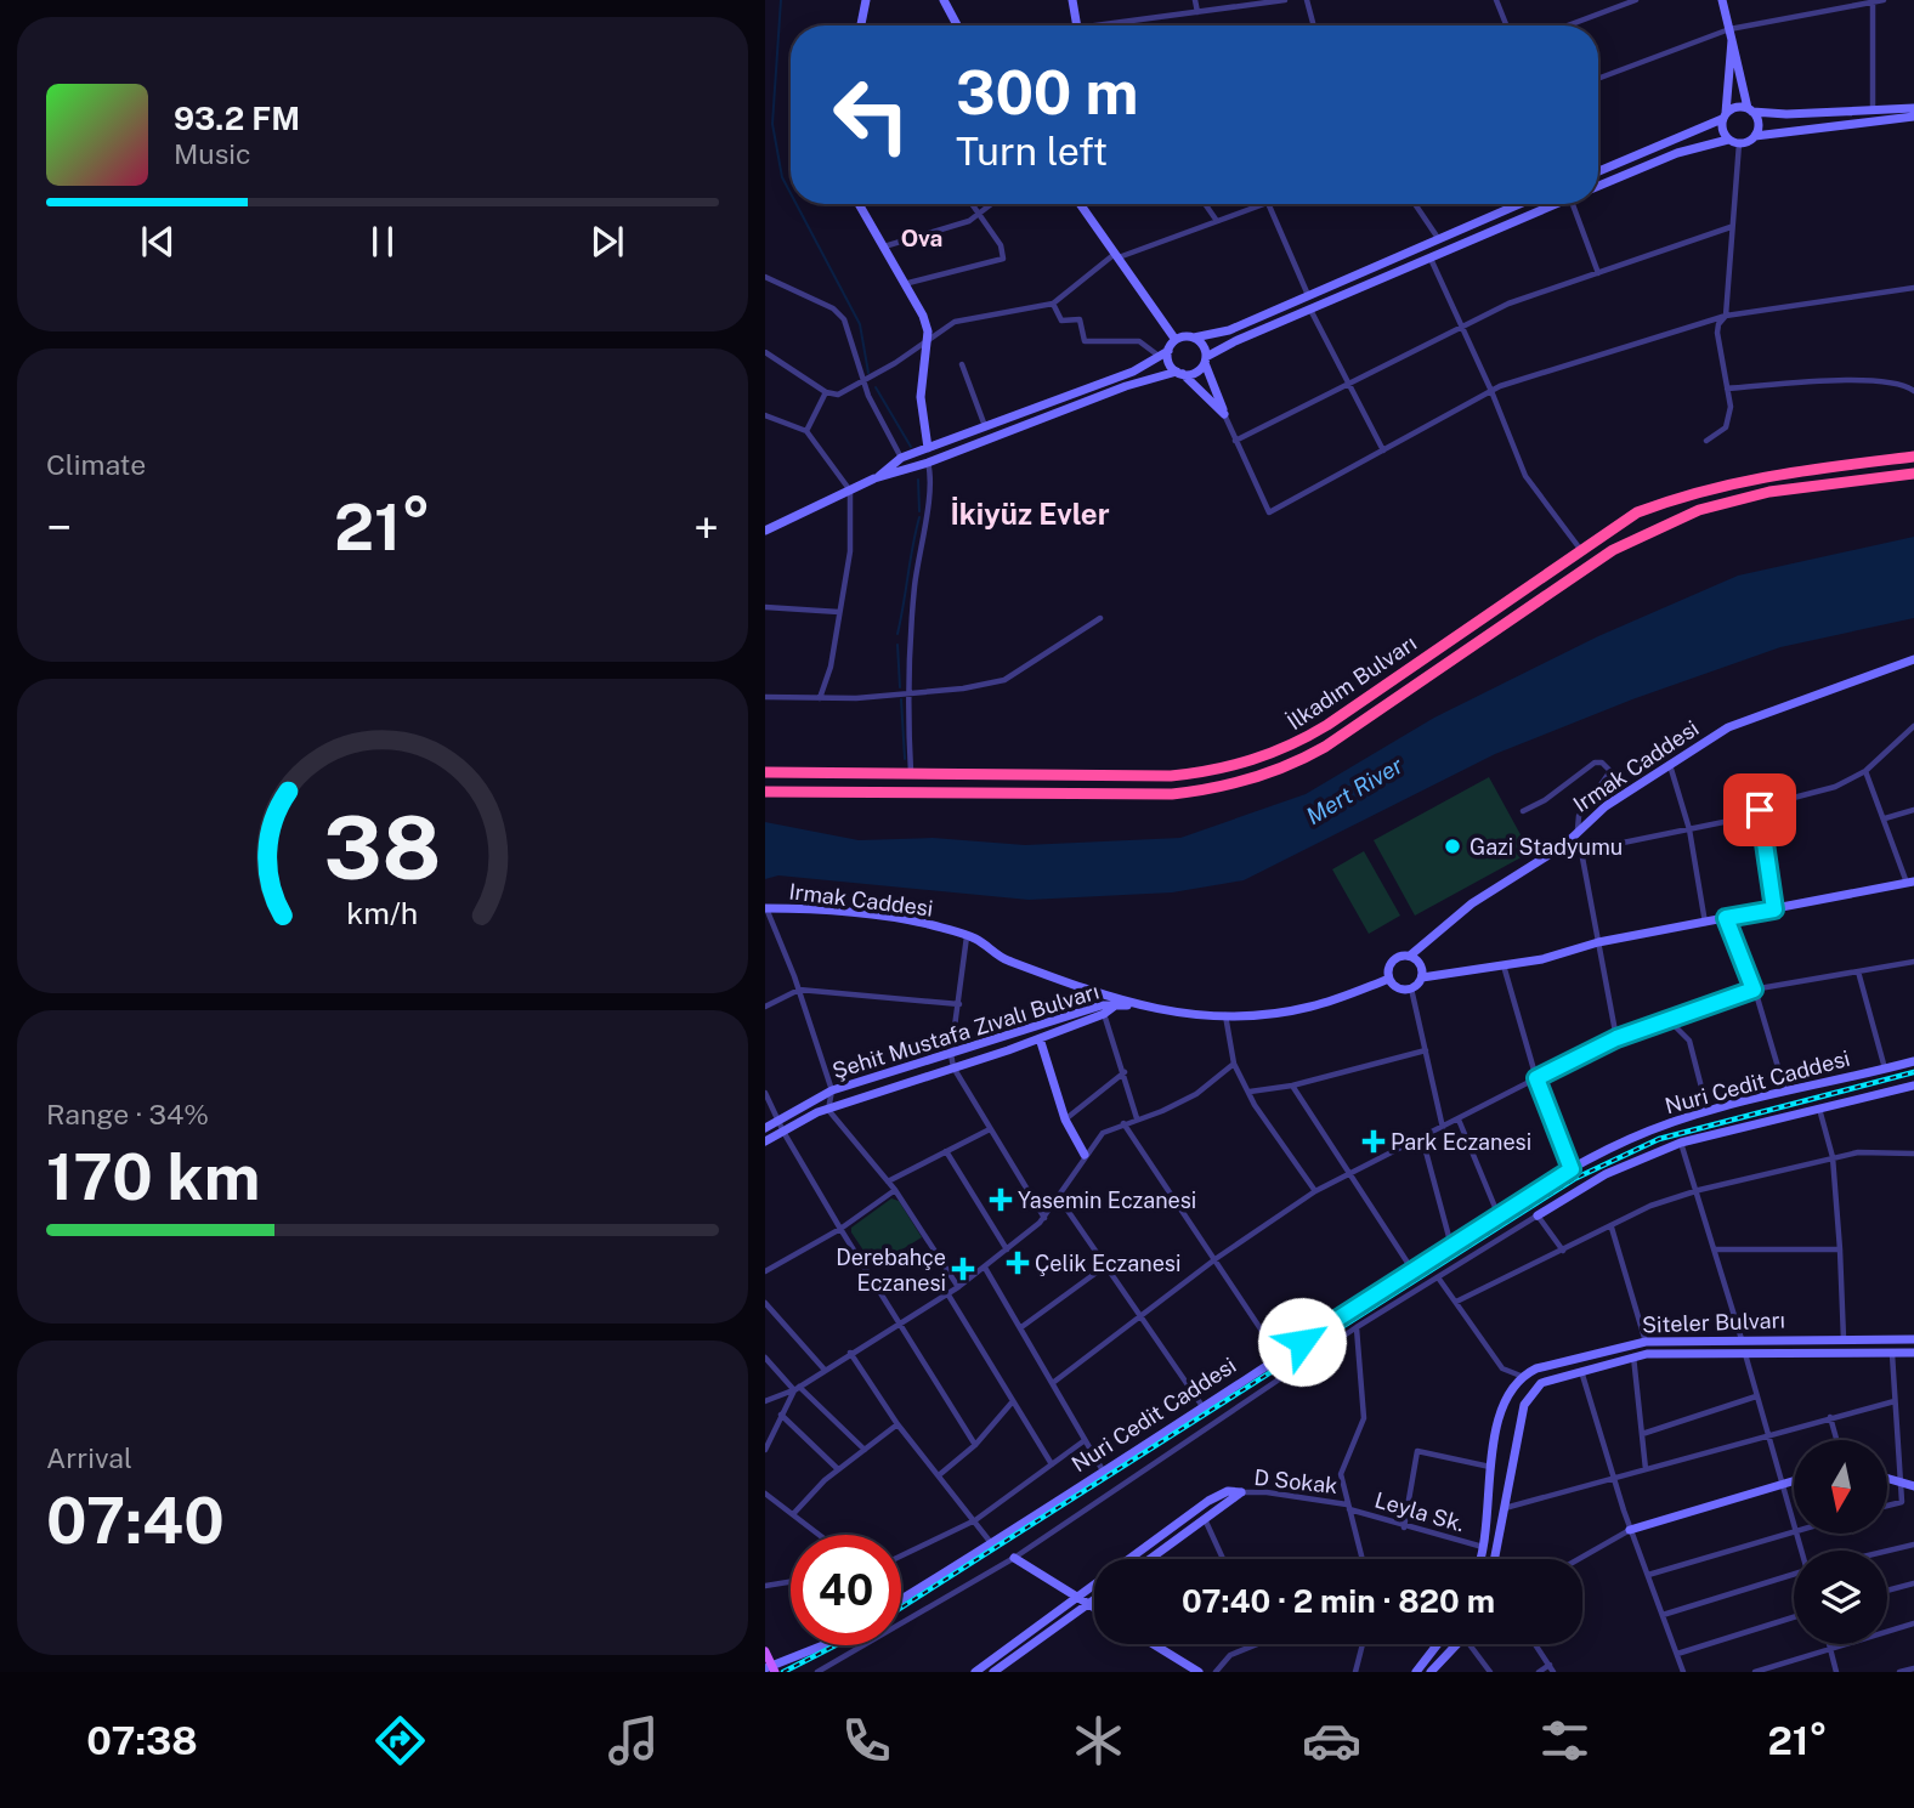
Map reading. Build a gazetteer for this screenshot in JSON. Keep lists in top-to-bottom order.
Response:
{
  "streets": {
    "highway": ["İlkadım Bulvarı"],
    "street": [
      "Irmak Caddesi",
      "Şehit Mustafa Zıvalı Bulvarı",
      "Nuri Cedit Caddesi",
      "Siteler Bulvarı",
      "D Sokak",
      "Leyla Sk."
    ]
  },
  "crossings": [
    ["Irmak Caddesi", "Şehit Mustafa Zıvalı Bulvarı"],
    ["D Sokak", "Leyla Sk."]
  ],
  "districts": ["Ova", "İkiyüz Evler"],
  "water": ["Mert River"],
  "places": {
    "other": ["Gazi Stadyumu"],
    "health": [
      "Park Eczanesi",
      "Yasemin Eczanesi",
      "Çelik Eczanesi",
      "Derebahçe Eczanesi"
    ]
  },
  "north": "bottom",
  "page": {
    "turn": ["300 m", "Turn left"],
    "song": ["93.2 FM", "Music"],
    "tile": [
      "Climate",
      ["Range · 34%", "170 km"],
      ["Arrival", "07:40"]
    ],
    "heat": ["−", "21°", "+"],
    "limit": "40",
    "trip": "07:40 · 2 min · 820 m",
    "tabs": ["07:38", "21°"],
    "gauge": ["38", "km/h"]
  }
}
